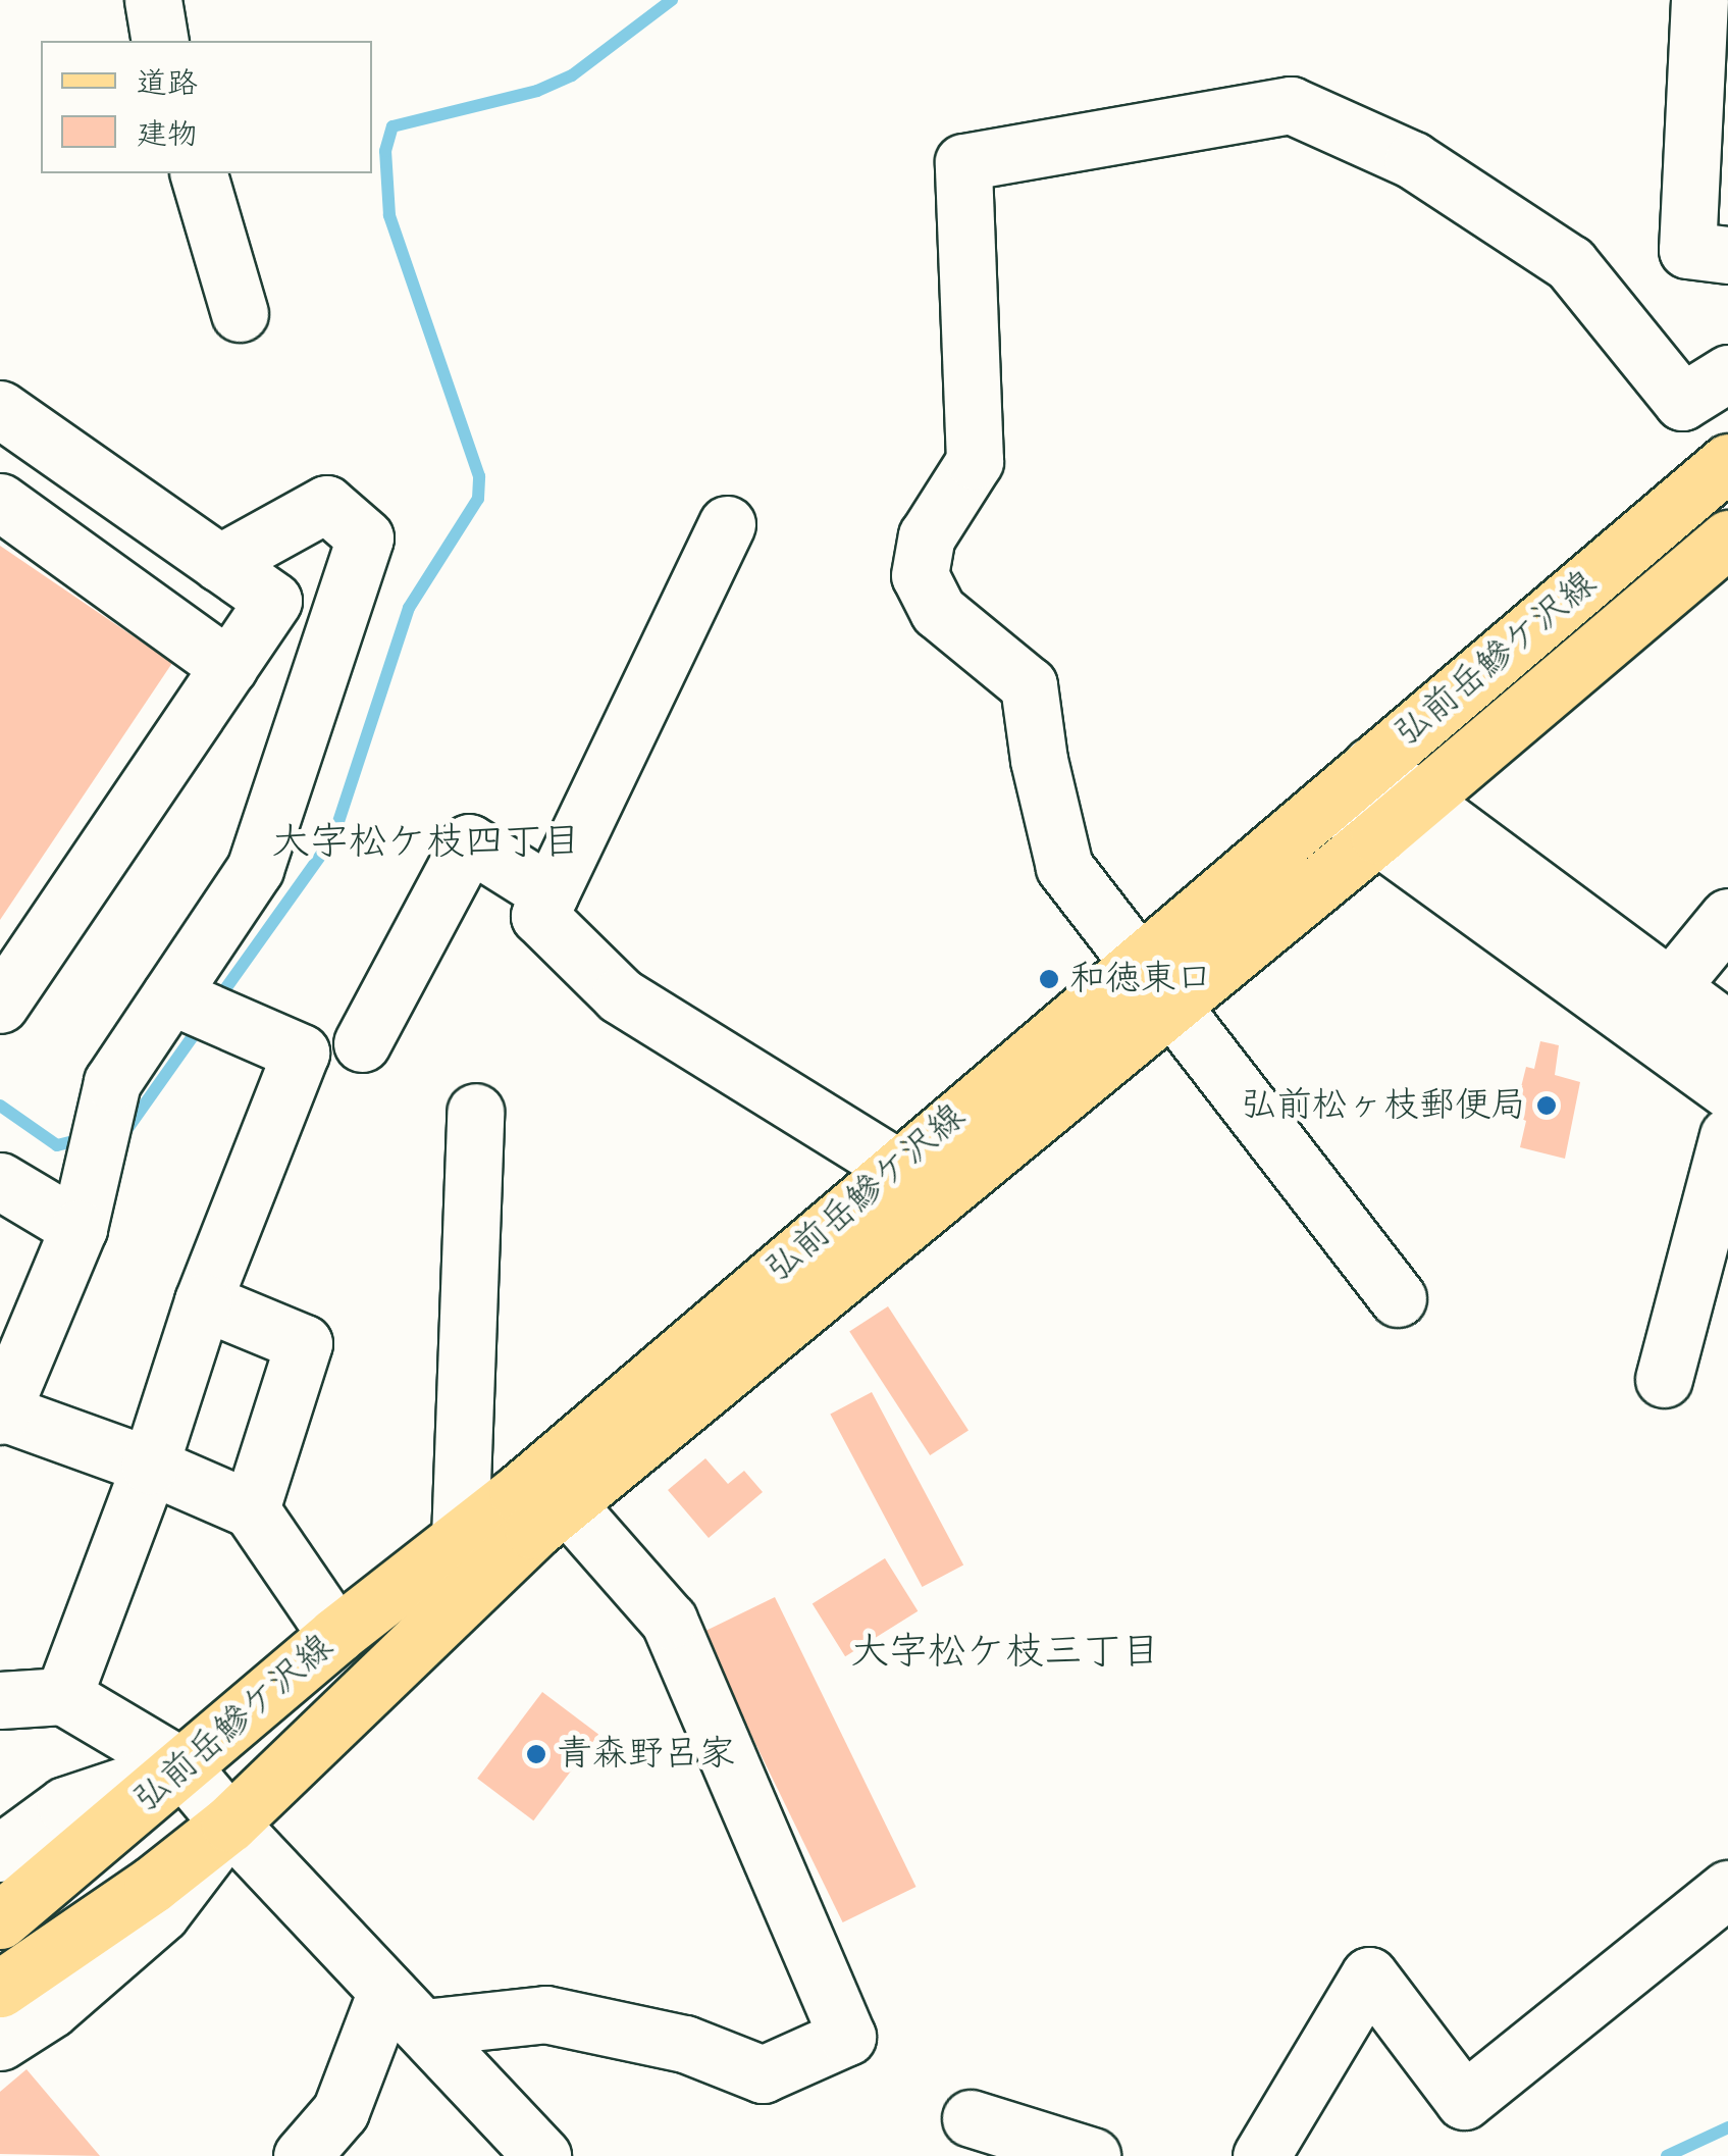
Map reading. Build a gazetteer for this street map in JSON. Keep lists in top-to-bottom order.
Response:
{
  "streets": {
    "main road": ["弘前岳鰺ケ沢線"]
  },
  "districts": ["大字松ケ枝四丁目", "大字松ケ枝三丁目"],
  "places": ["和徳東口", "弘前松ヶ枝郵便局", "青森野呂家"],
  "legend": ["道路", "建物"]
}
